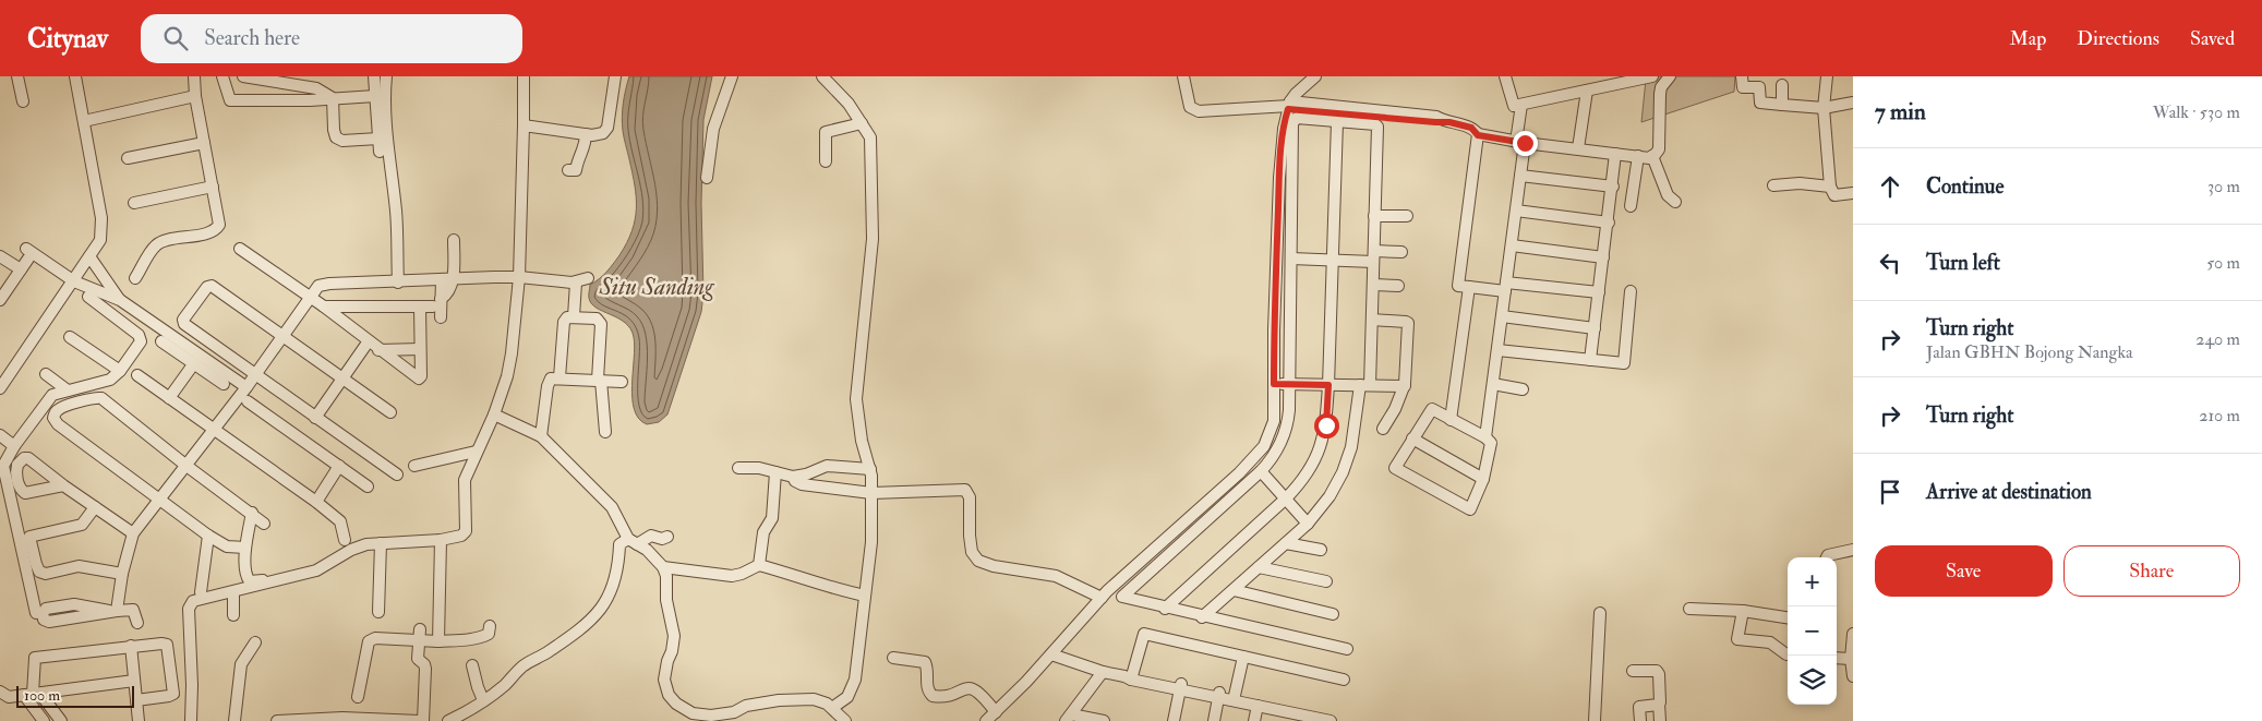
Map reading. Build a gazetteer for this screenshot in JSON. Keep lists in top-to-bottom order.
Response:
{
  "water": ["Situ Sanding"],
  "scale_bar": "100 m",
  "page": {
    "header": "Citynav",
    "search": "Search here",
    "nav": ["Map", "Directions", "Saved"],
    "heading": ["7 min", "Walk · 530 m"],
    "list": [
      ["Continue", "30 m"],
      ["Turn left", "50 m"],
      ["Turn right", "Jalan GBHN Bojong Nangka", "240 m"],
      ["Turn right", "210 m"],
      "Arrive at destination"
    ],
    "buttons": ["Save", "Share"],
    "map_buttons": ["+", "−"],
    "scale": "100 m"
  }
}
